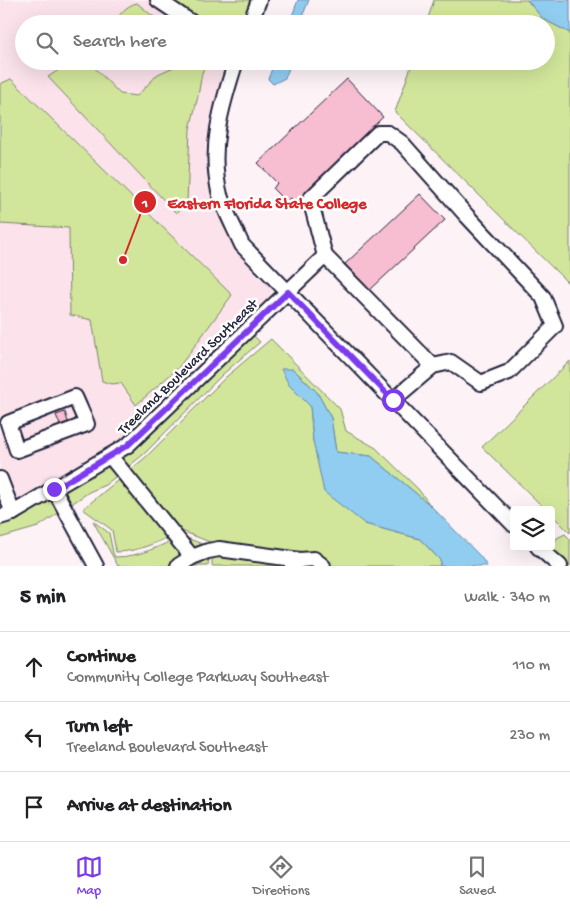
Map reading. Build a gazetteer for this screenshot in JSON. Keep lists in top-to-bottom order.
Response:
{
  "streets": {
    "street": ["Treeland Boulevard Southeast"]
  },
  "places": ["Eastern Florida State College"],
  "page": {
    "search": "Search here",
    "heading": ["5 min", "Walk · 340 m"],
    "list": [
      ["Continue", "Community College Parkway Southeast", "110 m"],
      ["Turn left", "Treeland Boulevard Southeast", "230 m"],
      "Arrive at destination"
    ],
    "nav": ["Map", "Directions", "Saved"]
  }
}
